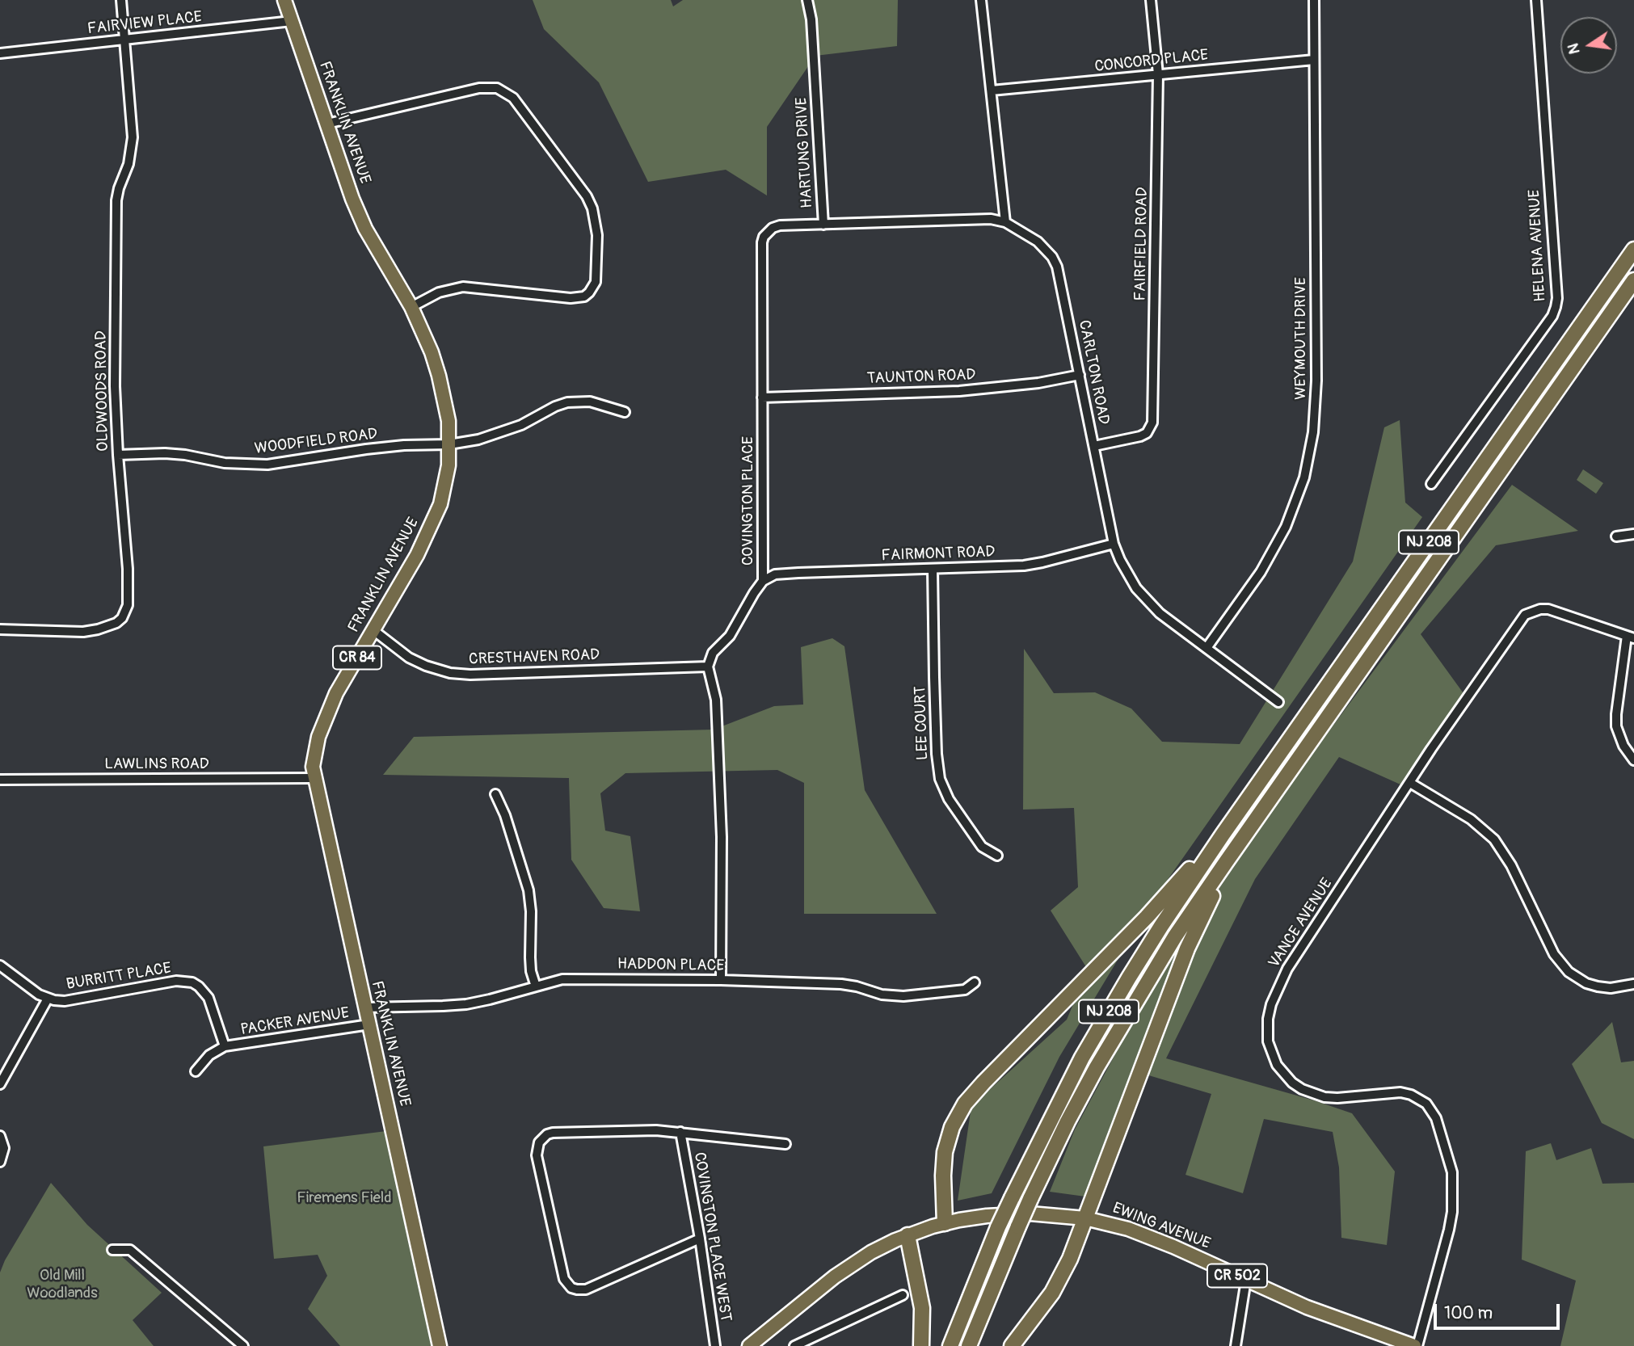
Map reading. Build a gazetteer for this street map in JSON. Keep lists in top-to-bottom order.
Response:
{
  "streets": {
    "highway": ["NJ 208"],
    "main road": [
      "FRANKLIN AVENUE",
      "CR 84",
      "EWING AVENUE",
      "CR 502"
    ],
    "street": [
      "FAIRVIEW PLACE",
      "CONCORD PLACE",
      "HARTUNG DRIVE",
      "FAIRFIELD ROAD",
      "HELENA AVENUE",
      "WEYMOUTH DRIVE",
      "CARLTON ROAD",
      "TAUNTON ROAD",
      "OLDWOODS ROAD",
      "WOODFIELD ROAD",
      "COVINGTON PLACE",
      "FAIRMONT ROAD",
      "CRESTHAVEN ROAD",
      "LEE COURT",
      "LAWLINS ROAD",
      "VANCE AVENUE",
      "HADDON PLACE",
      "BURRITT PLACE",
      "PACKER AVENUE",
      "COVINGTON PLACE WEST"
    ]
  },
  "crossings": [
    ["FAIRVIEW PLACE", "FRANKLIN AVENUE"],
    ["FAIRVIEW PLACE", "OLDWOODS ROAD"],
    ["CONCORD PLACE", "FAIRFIELD ROAD"],
    ["CONCORD PLACE", "WEYMOUTH DRIVE"],
    ["FRANKLIN AVENUE", "WOODFIELD ROAD"],
    ["FRANKLIN AVENUE", "CRESTHAVEN ROAD"],
    ["FRANKLIN AVENUE", "LAWLINS ROAD"],
    ["FRANKLIN AVENUE", "HADDON PLACE"],
    ["FRANKLIN AVENUE", "PACKER AVENUE"],
    ["HARTUNG DRIVE", "CARLTON ROAD"],
    ["HARTUNG DRIVE", "COVINGTON PLACE"],
    ["FAIRFIELD ROAD", "CARLTON ROAD"],
    ["WEYMOUTH DRIVE", "CARLTON ROAD"],
    ["CARLTON ROAD", "TAUNTON ROAD"],
    ["CARLTON ROAD", "FAIRMONT ROAD"],
    ["TAUNTON ROAD", "COVINGTON PLACE"],
    ["OLDWOODS ROAD", "WOODFIELD ROAD"],
    ["COVINGTON PLACE", "FAIRMONT ROAD"],
    ["COVINGTON PLACE", "CRESTHAVEN ROAD"],
    ["FAIRMONT ROAD", "LEE COURT"],
    ["VANCE AVENUE", "EWING AVENUE"],
    ["BURRITT PLACE", "PACKER AVENUE"]
  ],
  "parks": ["Firemens Field", "Old Mill Woodlands"],
  "scale_bar": "100 m",
  "north": "left"
}
